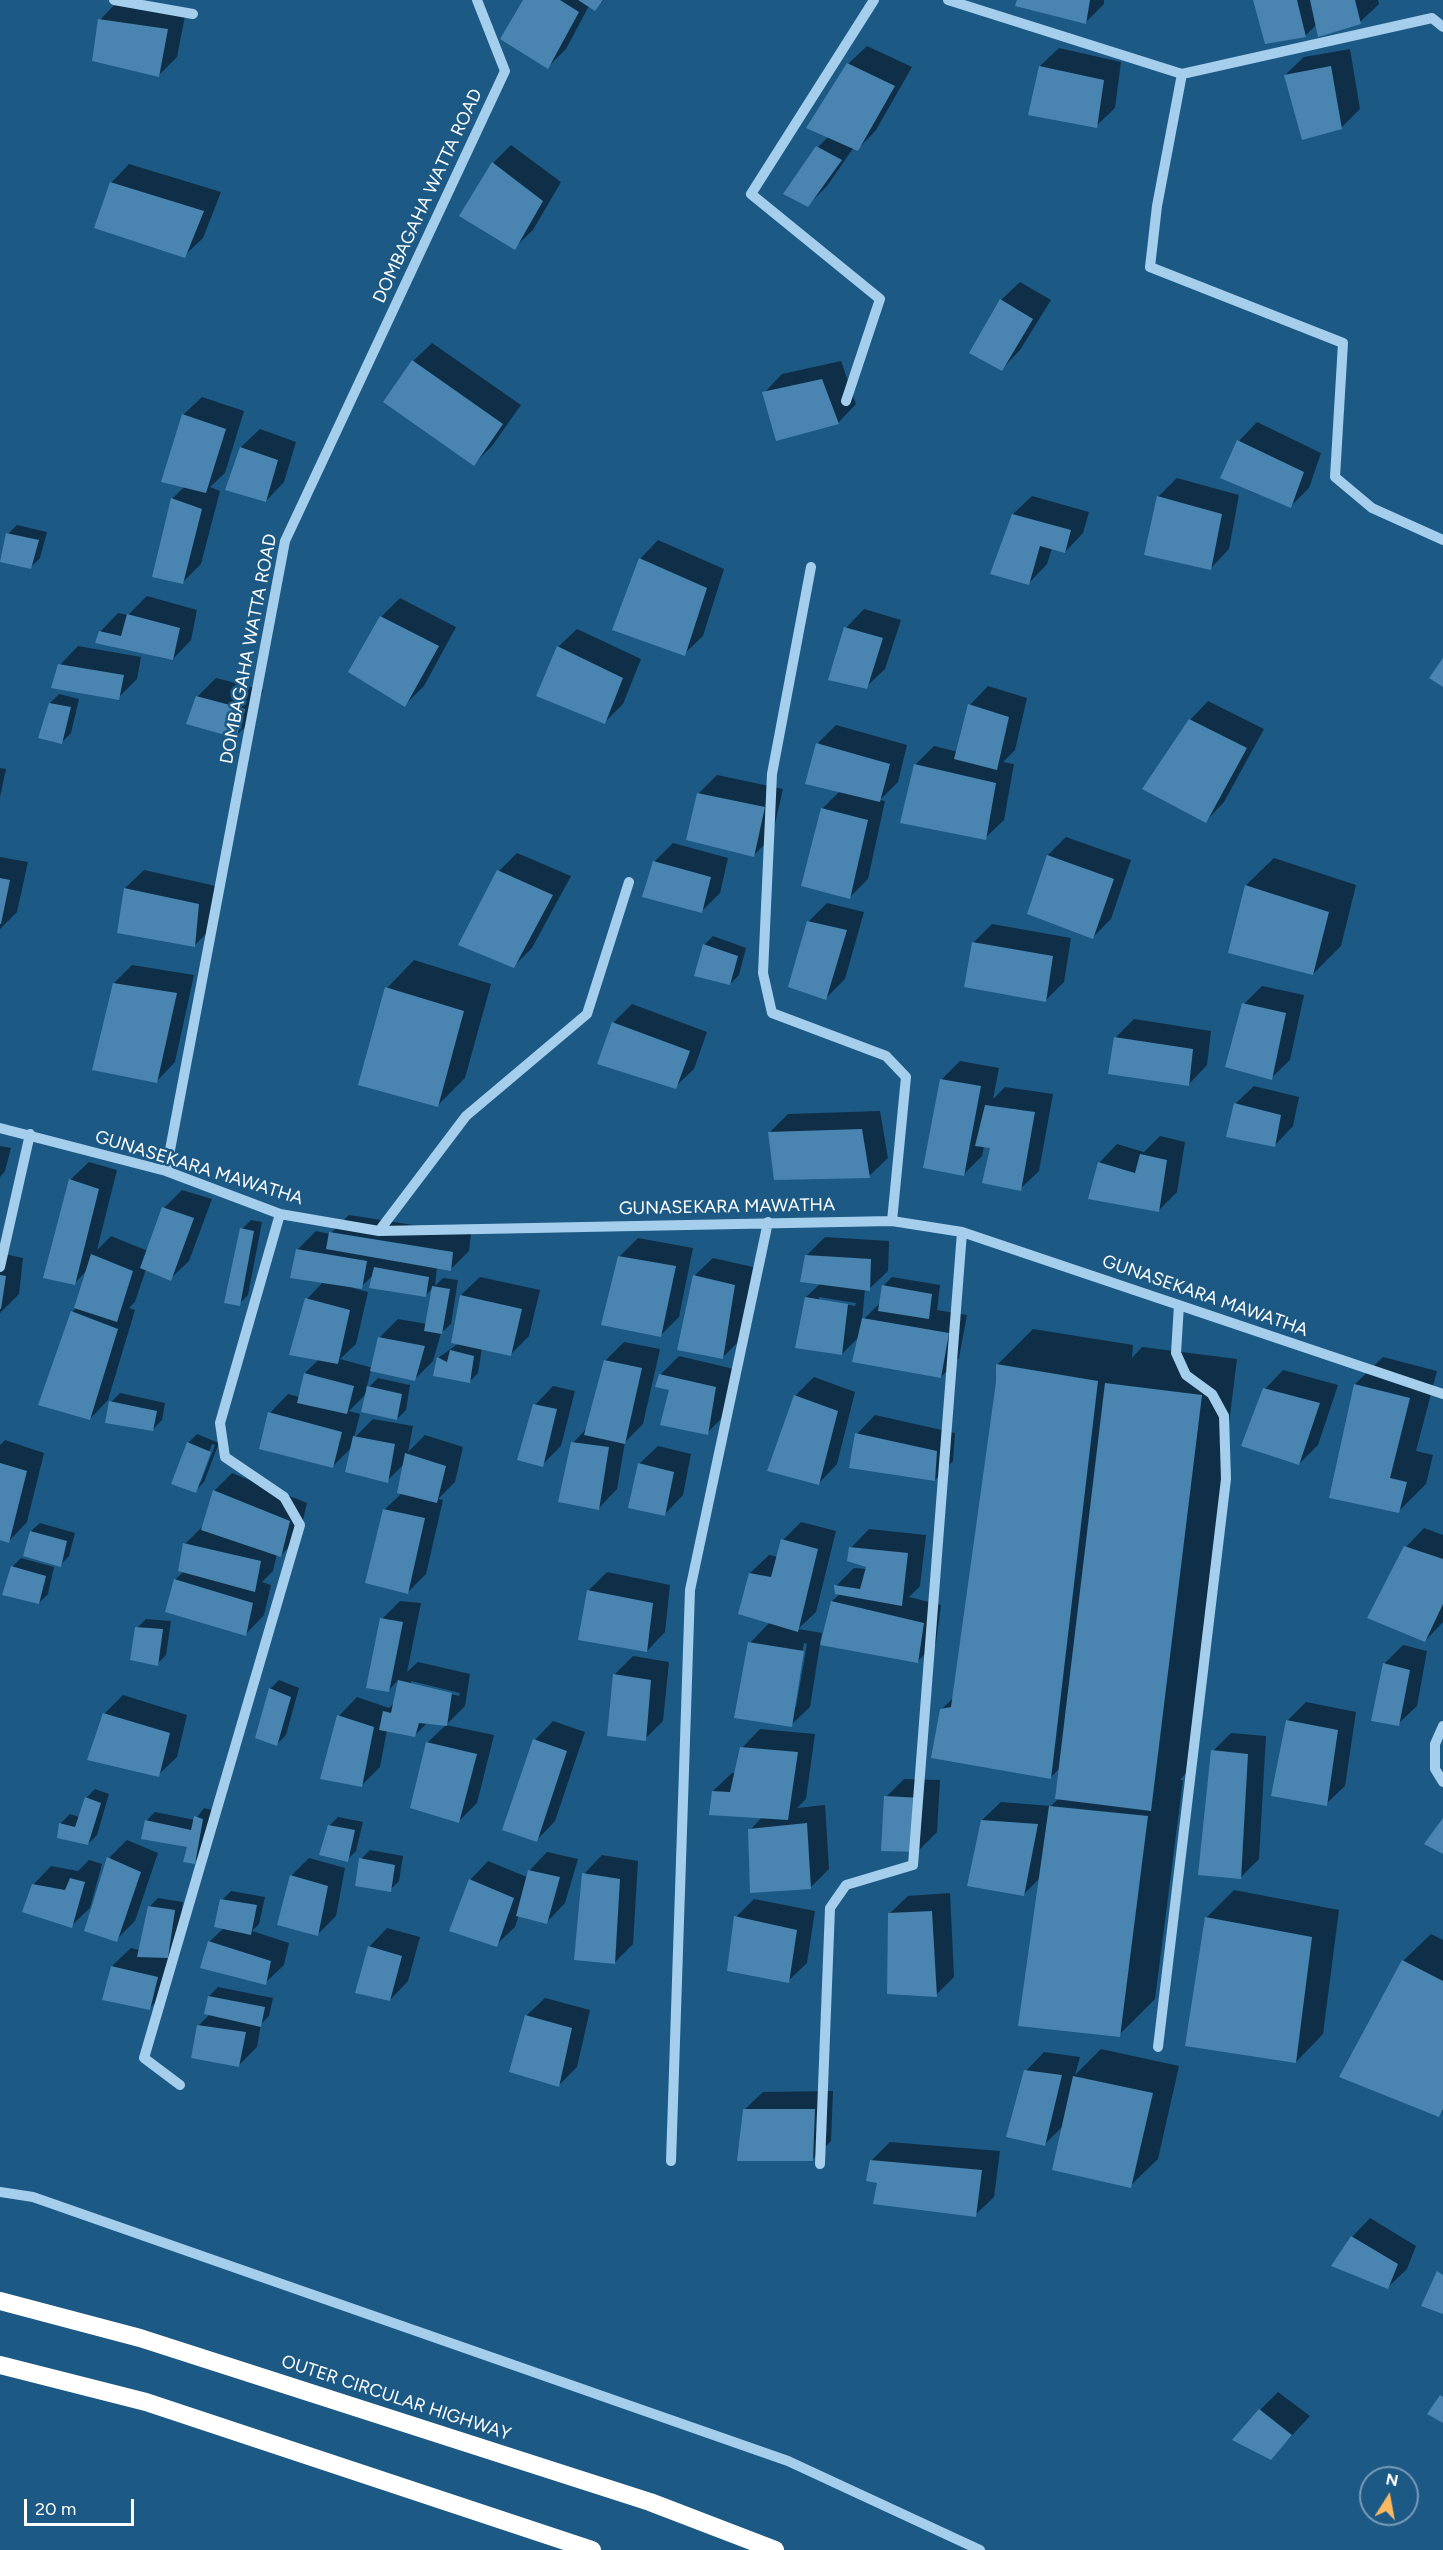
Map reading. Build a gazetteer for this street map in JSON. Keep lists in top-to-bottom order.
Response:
{
  "streets": {
    "highway": ["OUTER CIRCULAR HIGHWAY"],
    "street": ["DOMBAGAHA WATTA ROAD", "GUNASEKARA MAWATHA"]
  },
  "crossings": [
    ["DOMBAGAHA WATTA ROAD", "GUNASEKARA MAWATHA"]
  ],
  "scale_bar": "20 m",
  "north": "top"
}
